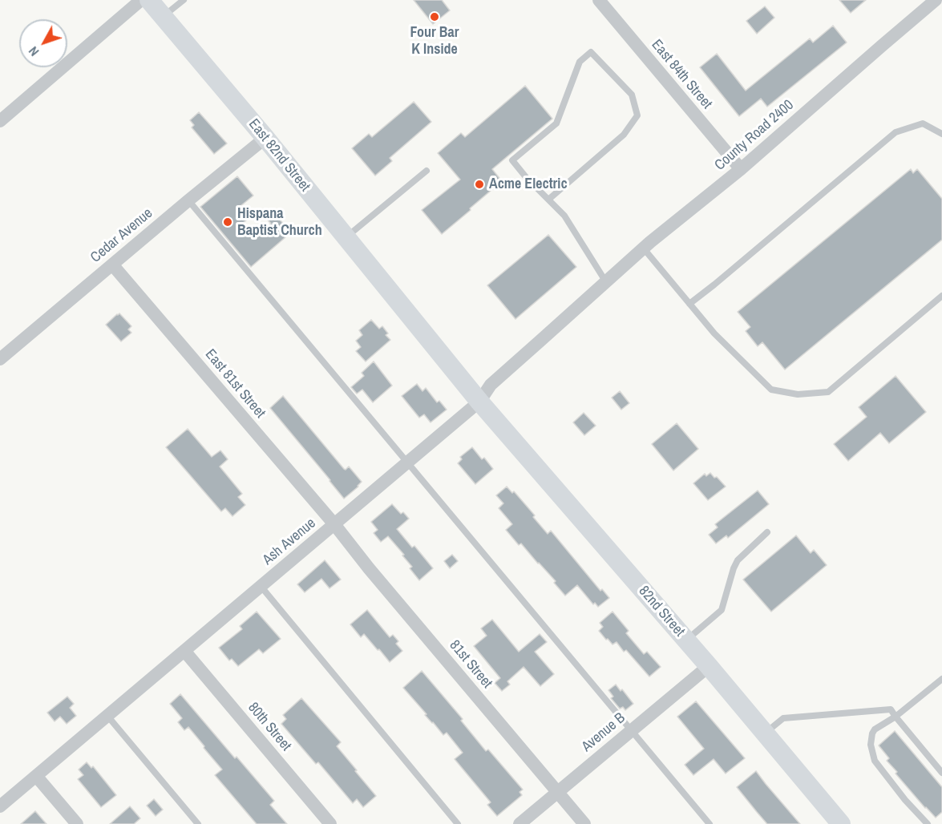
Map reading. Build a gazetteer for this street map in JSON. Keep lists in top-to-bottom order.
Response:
{
  "streets": {
    "street": [
      "East 84th Street",
      "County Road 2400",
      "East 82nd Street",
      "Cedar Avenue",
      "East 81st Street",
      "Ash Avenue",
      "82nd Street",
      "81st Street",
      "80th Street",
      "Avenue B"
    ]
  },
  "crossings": [
    ["East 84th Street", "County Road 2400"],
    ["County Road 2400", "Ash Avenue"],
    ["East 82nd Street", "Cedar Avenue"],
    ["East 82nd Street", "Ash Avenue"],
    ["East 82nd Street", "82nd Street"],
    ["Cedar Avenue", "East 81st Street"],
    ["East 81st Street", "Ash Avenue"],
    ["East 81st Street", "81st Street"],
    ["Ash Avenue", "82nd Street"],
    ["Ash Avenue", "81st Street"],
    ["Ash Avenue", "80th Street"],
    ["82nd Street", "Avenue B"],
    ["81st Street", "Avenue B"]
  ],
  "places": ["Four Bar K Inside", "Acme Electric", "Hispana Baptist Church"],
  "north": "bottom left"
}
